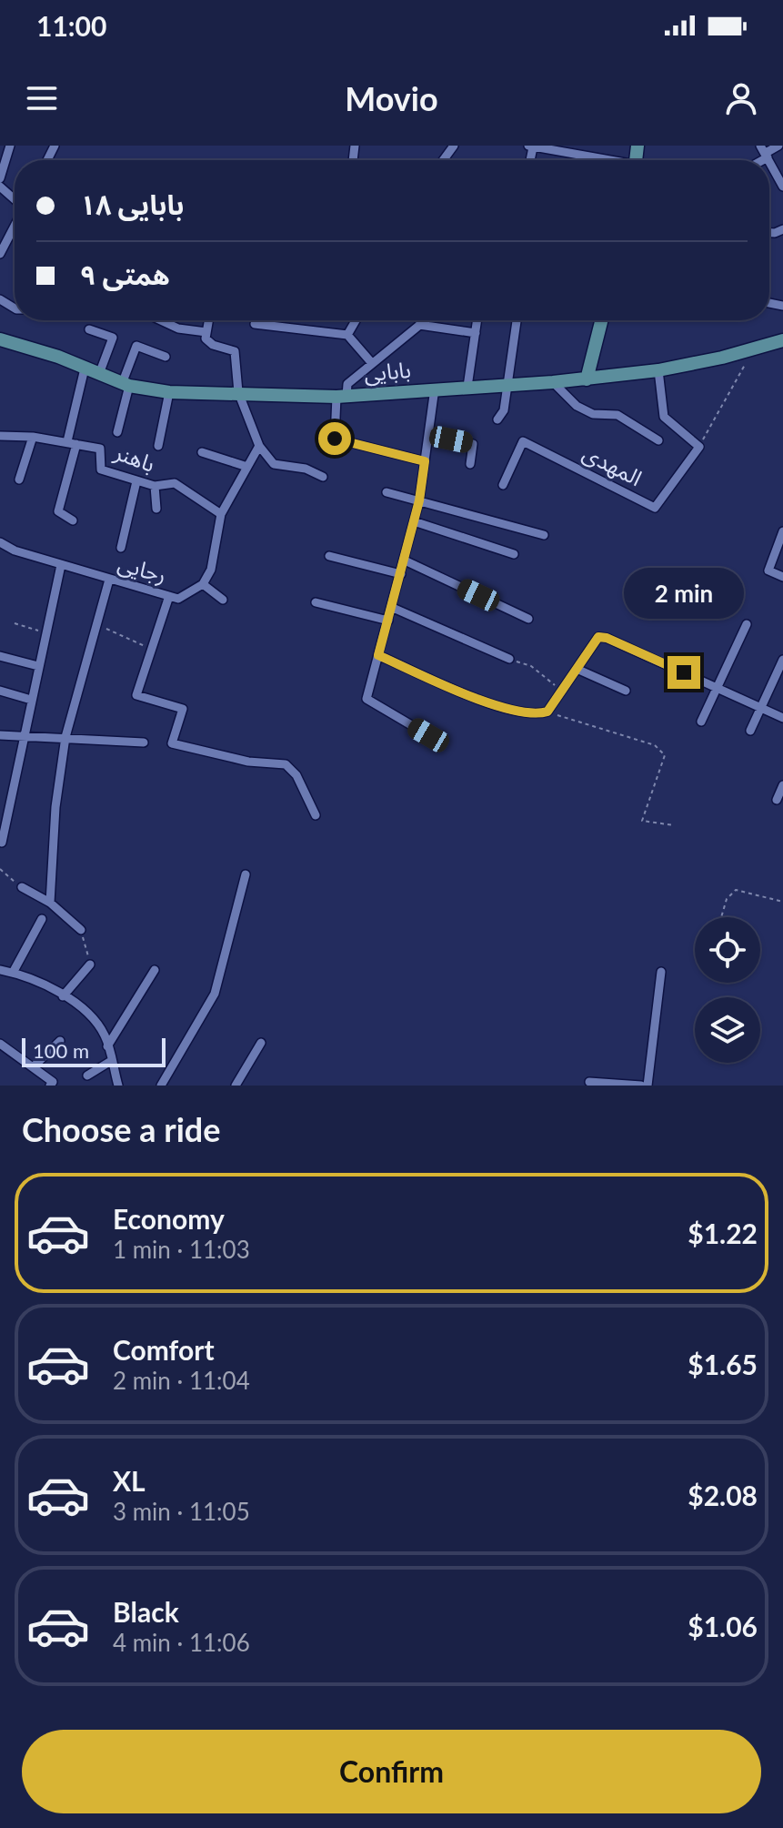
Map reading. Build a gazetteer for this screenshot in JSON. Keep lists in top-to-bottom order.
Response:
{
  "streets": {
    "main road": ["بابایی"],
    "street": ["باهنر", "المهدی", "رجایی"]
  },
  "scale_bar": "100 m",
  "page": {
    "status": "11:00",
    "header": "Movio",
    "banner": ["بابایی ۱۸", "همتی ۹"],
    "bubble": "2 min",
    "scale": "100 m",
    "heading": "Choose a ride",
    "list": [
      {
        "name": "Economy",
        "note": "1 min · 11:03",
        "value": "$1.22"
      },
      {
        "name": "Comfort",
        "note": "2 min · 11:04",
        "value": "$1.65"
      },
      {
        "name": "XL",
        "note": "3 min · 11:05",
        "value": "$2.08"
      },
      {
        "name": "Black",
        "note": "4 min · 11:06",
        "value": "$1.06"
      }
    ],
    "buttons": "Confirm"
  }
}
